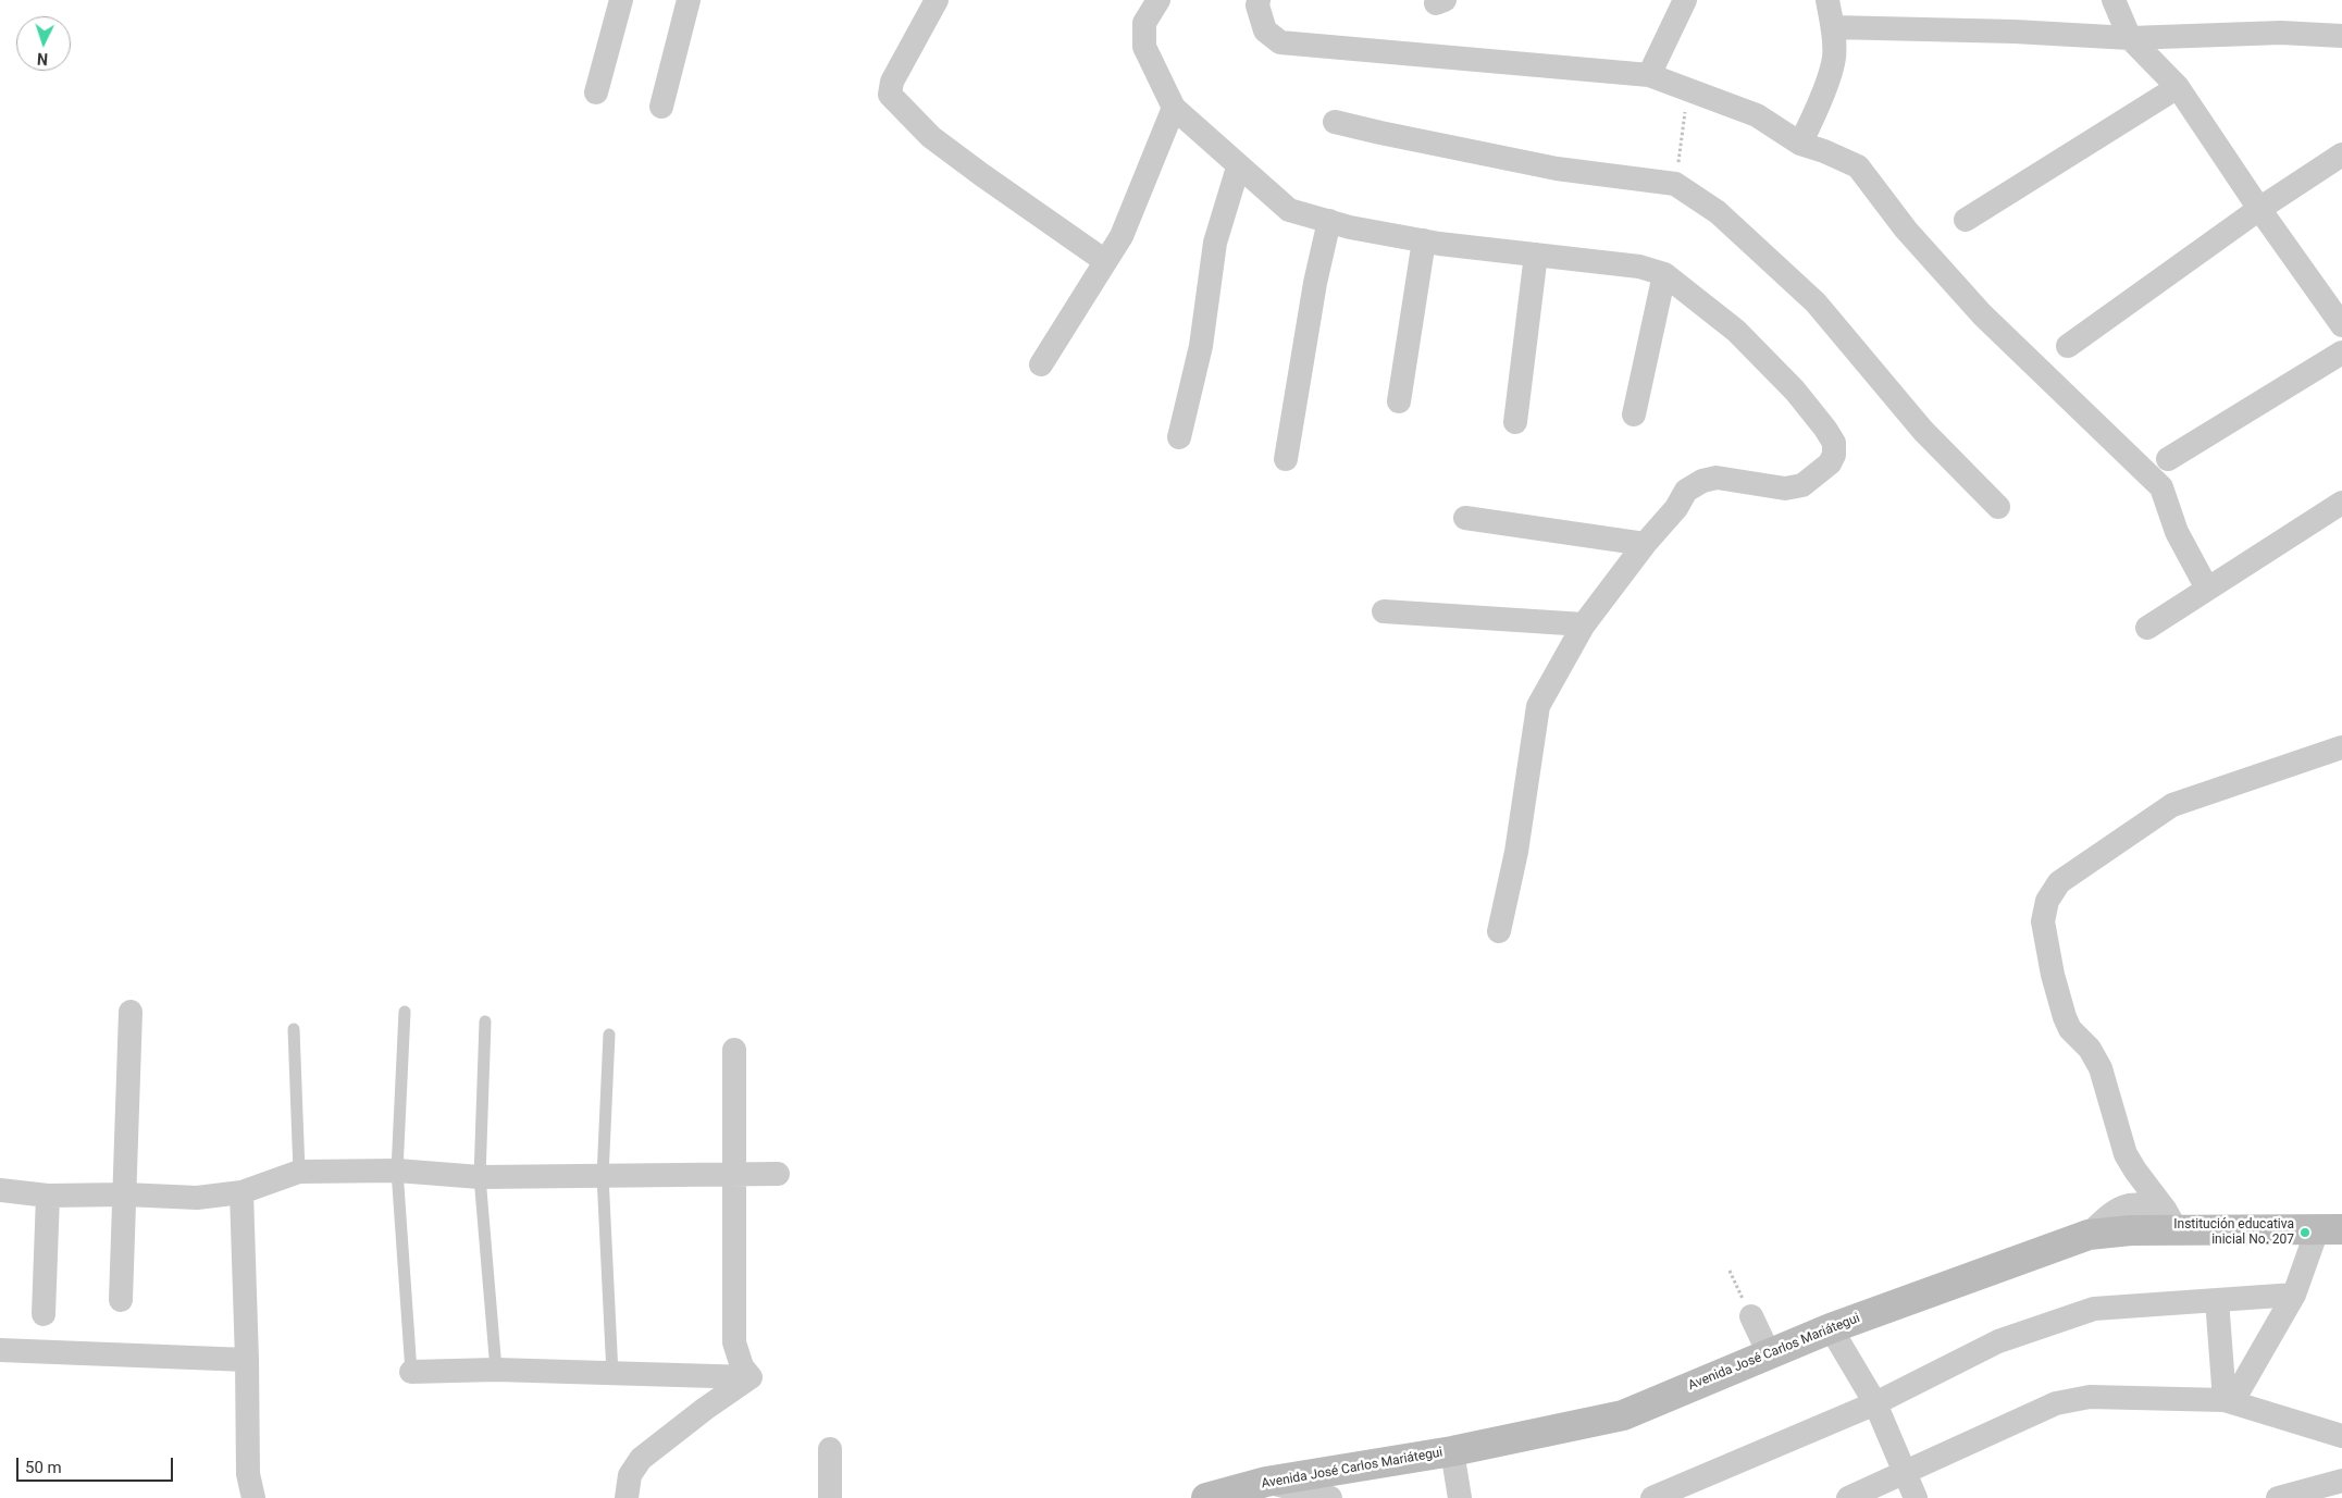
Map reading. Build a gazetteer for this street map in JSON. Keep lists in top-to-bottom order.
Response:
{
  "streets": {
    "street": ["Avenida José Carlos Mariátegui"]
  },
  "places": ["Institución educativa inicial No. 207"],
  "scale_bar": "50 m",
  "north": "bottom"
}
